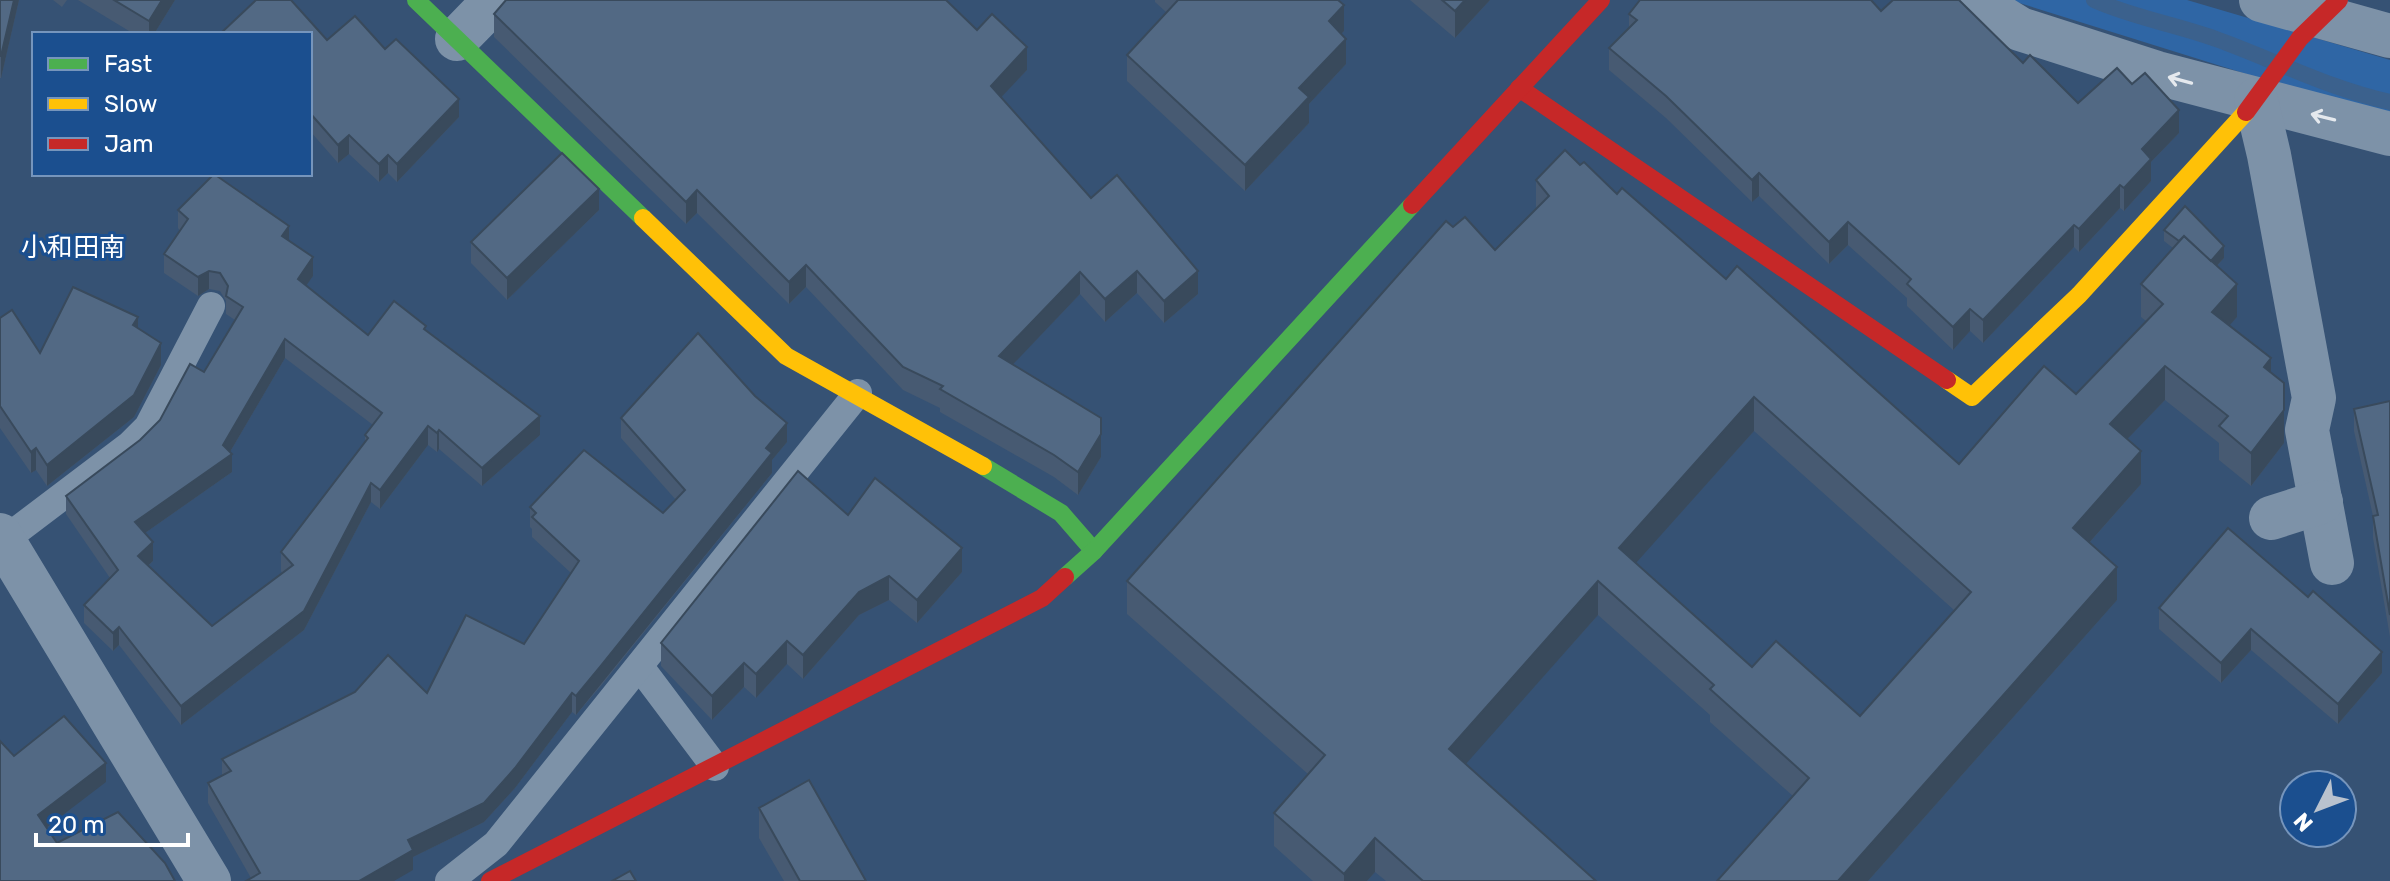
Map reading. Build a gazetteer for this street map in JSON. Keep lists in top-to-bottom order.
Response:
{
  "districts": ["小和田南"],
  "legend": ["Fast", "Slow", "Jam"],
  "scale_bar": "20 m",
  "north": "bottom left"
}
